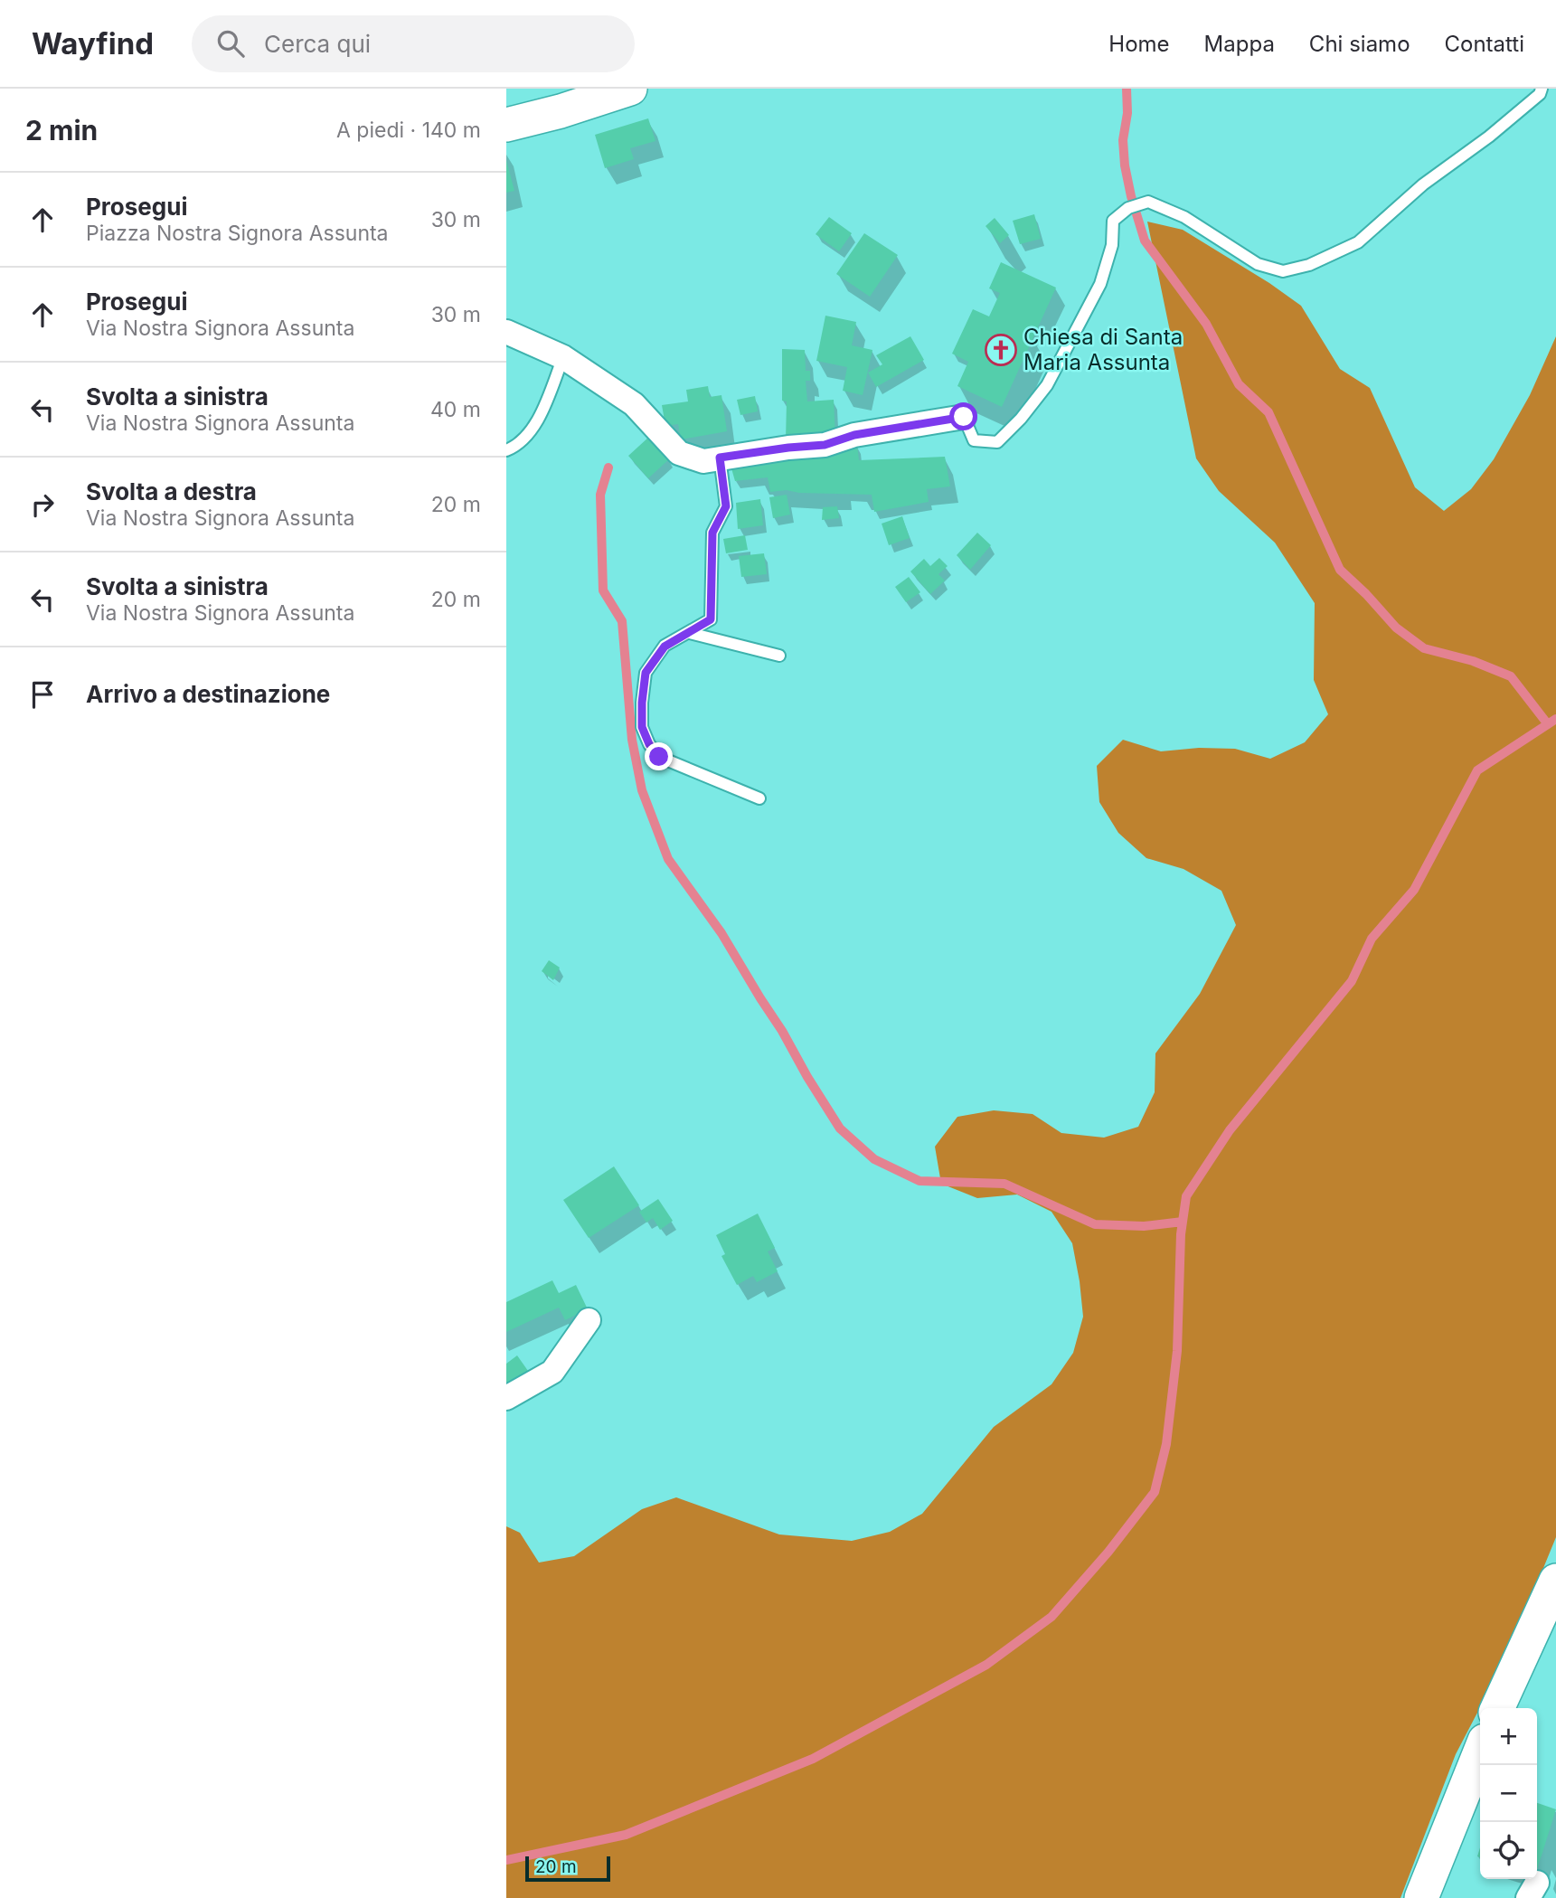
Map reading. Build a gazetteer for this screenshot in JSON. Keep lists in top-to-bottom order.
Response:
{
  "places": {
    "church": ["Chiesa di Santa Maria Assunta"]
  },
  "scale_bar": "20 m",
  "page": {
    "header": "Wayfind",
    "search": "Cerca qui",
    "nav": [
      "Home",
      "Mappa",
      "Chi siamo",
      "Contatti"
    ],
    "heading": ["2 min", "A piedi · 140 m"],
    "list": [
      ["Prosegui", "Piazza Nostra Signora Assunta", "30 m"],
      ["Prosegui", "Via Nostra Signora Assunta", "30 m"],
      ["Svolta a sinistra", "Via Nostra Signora Assunta", "40 m"],
      ["Svolta a destra", "Via Nostra Signora Assunta", "20 m"],
      ["Svolta a sinistra", "Via Nostra Signora Assunta", "20 m"],
      "Arrivo a destinazione"
    ],
    "map_buttons": ["+", "−"],
    "scale": "20 m"
  }
}
